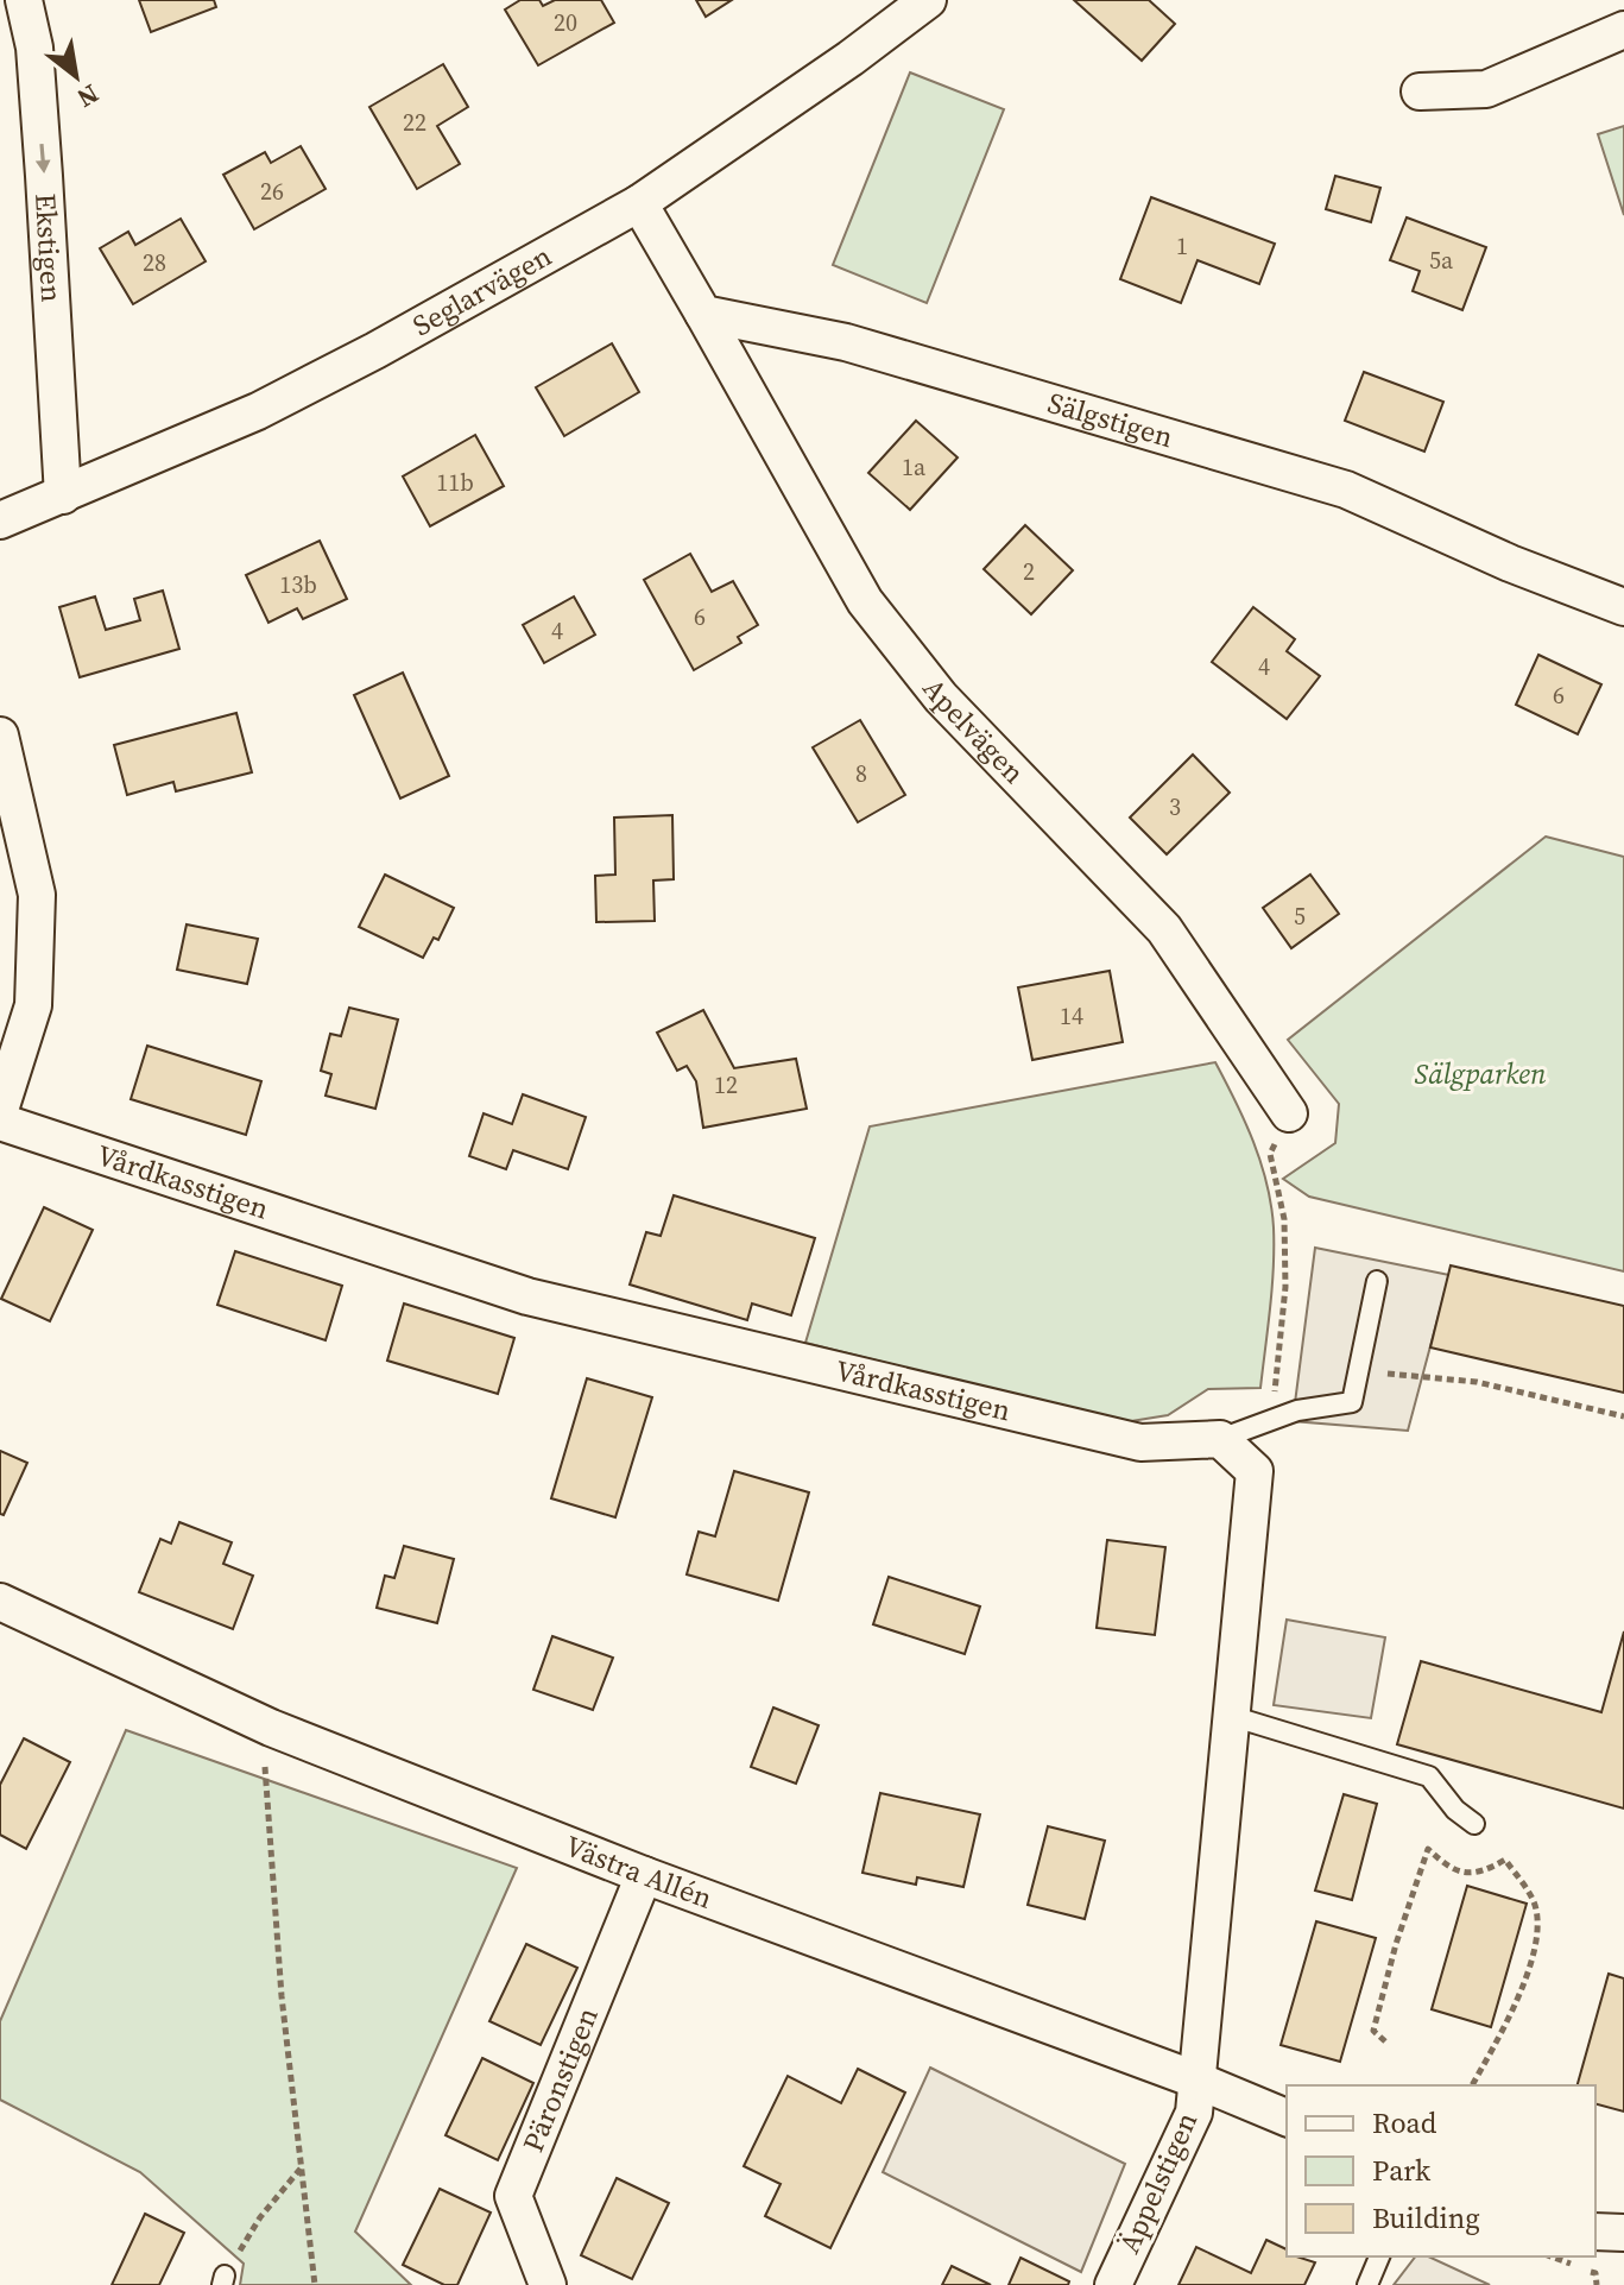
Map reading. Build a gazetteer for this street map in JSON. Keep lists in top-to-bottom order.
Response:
{
  "streets": {
    "street": [
      "Ekstigen",
      "Seglarvägen",
      "Sälgstigen",
      "Apelvägen",
      "Vårdkasstigen",
      "Västra Allén",
      "Päronstigen",
      "Äppelstigen"
    ]
  },
  "crossings": [
    ["Ekstigen", "Seglarvägen"],
    ["Sälgstigen", "Apelvägen"],
    ["Västra Allén", "Päronstigen"],
    ["Västra Allén", "Äppelstigen"]
  ],
  "one_way": ["Ekstigen"],
  "parks": ["Sälgparken"],
  "house_numbers": [
    "20",
    "22",
    "26",
    "1",
    "5a",
    "28",
    "1a",
    "11b",
    "2",
    "13b",
    "6",
    "4",
    "4",
    "6",
    "8",
    "3",
    "5",
    "14",
    "12"
  ],
  "legend": ["Road", "Park", "Building"],
  "north": "bottom right"
}
